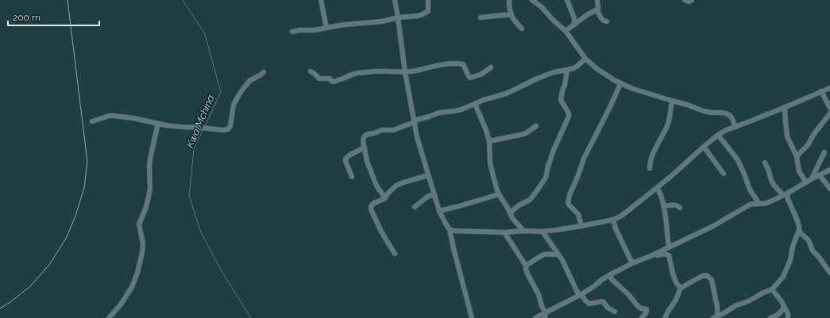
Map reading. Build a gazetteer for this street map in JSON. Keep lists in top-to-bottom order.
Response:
{
  "water": ["Kwa Mchina"],
  "scale_bar": "200 m"
}
